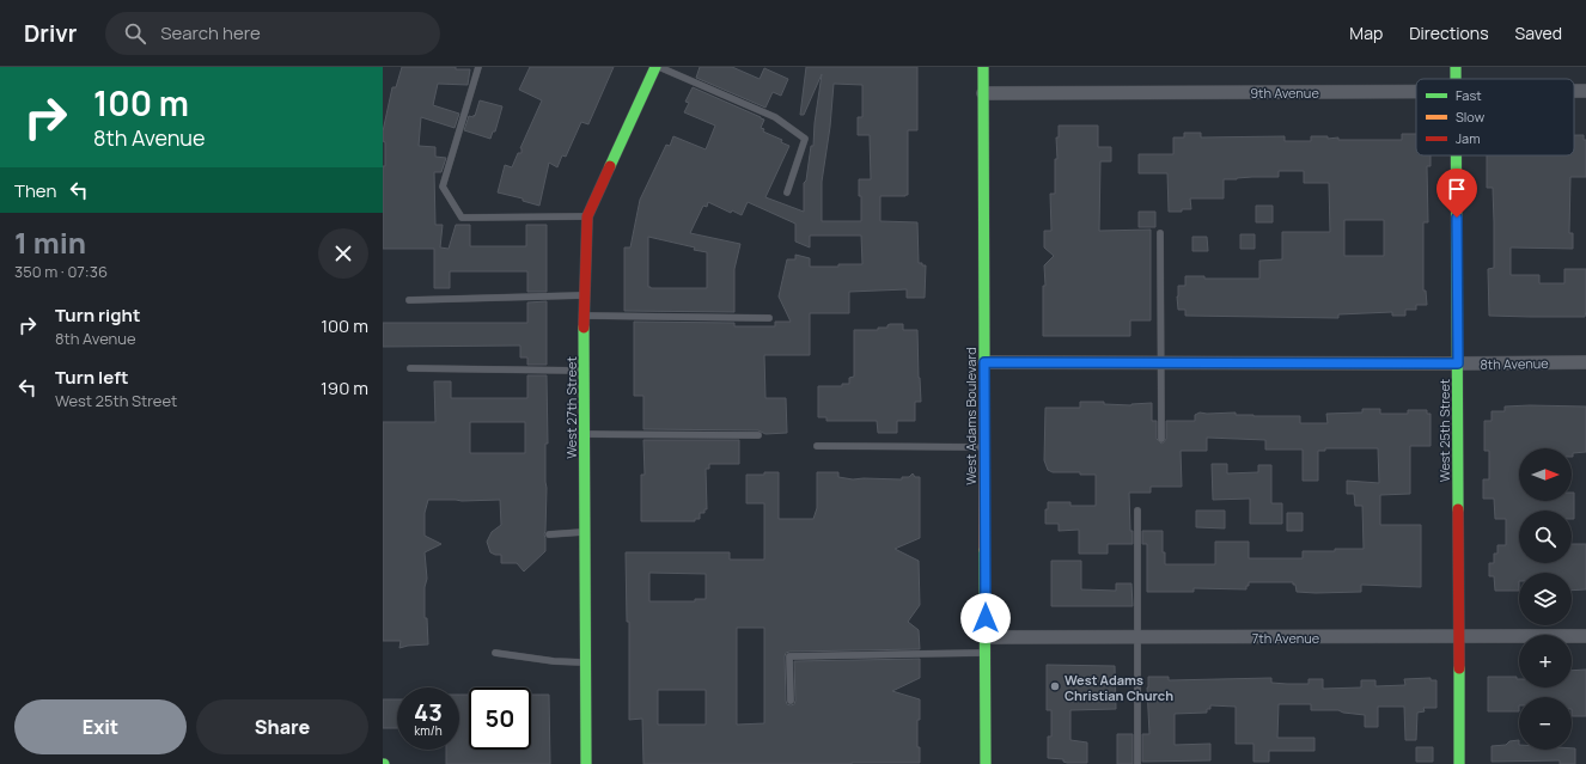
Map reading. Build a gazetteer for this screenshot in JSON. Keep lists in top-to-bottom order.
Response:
{
  "streets": {
    "street": [
      "9th Avenue",
      "8th Avenue",
      "West 27th Street",
      "West Adams Boulevard",
      "West 25th Street",
      "7th Avenue"
    ]
  },
  "crossings": [
    ["9th Avenue", "West Adams Boulevard"],
    ["8th Avenue", "West Adams Boulevard"],
    ["8th Avenue", "West 25th Street"],
    ["West Adams Boulevard", "7th Avenue"],
    ["West 25th Street", "7th Avenue"]
  ],
  "places": ["West Adams Christian Church"],
  "legend": ["Fast", "Slow", "Jam"],
  "north": "right",
  "page": {
    "header": "Drivr",
    "search": "Search here",
    "nav": ["Map", "Directions", "Saved"],
    "turn": ["100 m", "8th Avenue"],
    "then": "Then",
    "heading": ["1 min", "350 m · 07:36"],
    "list": [
      {
        "name": "Turn right",
        "note": "8th Avenue",
        "value": "100 m"
      },
      {
        "name": "Turn left",
        "note": "West 25th Street",
        "value": "190 m"
      }
    ],
    "map_buttons": ["+", "−"],
    "speed": "43 km/h",
    "limit": "50",
    "buttons": ["Exit", "Share"]
  }
}
